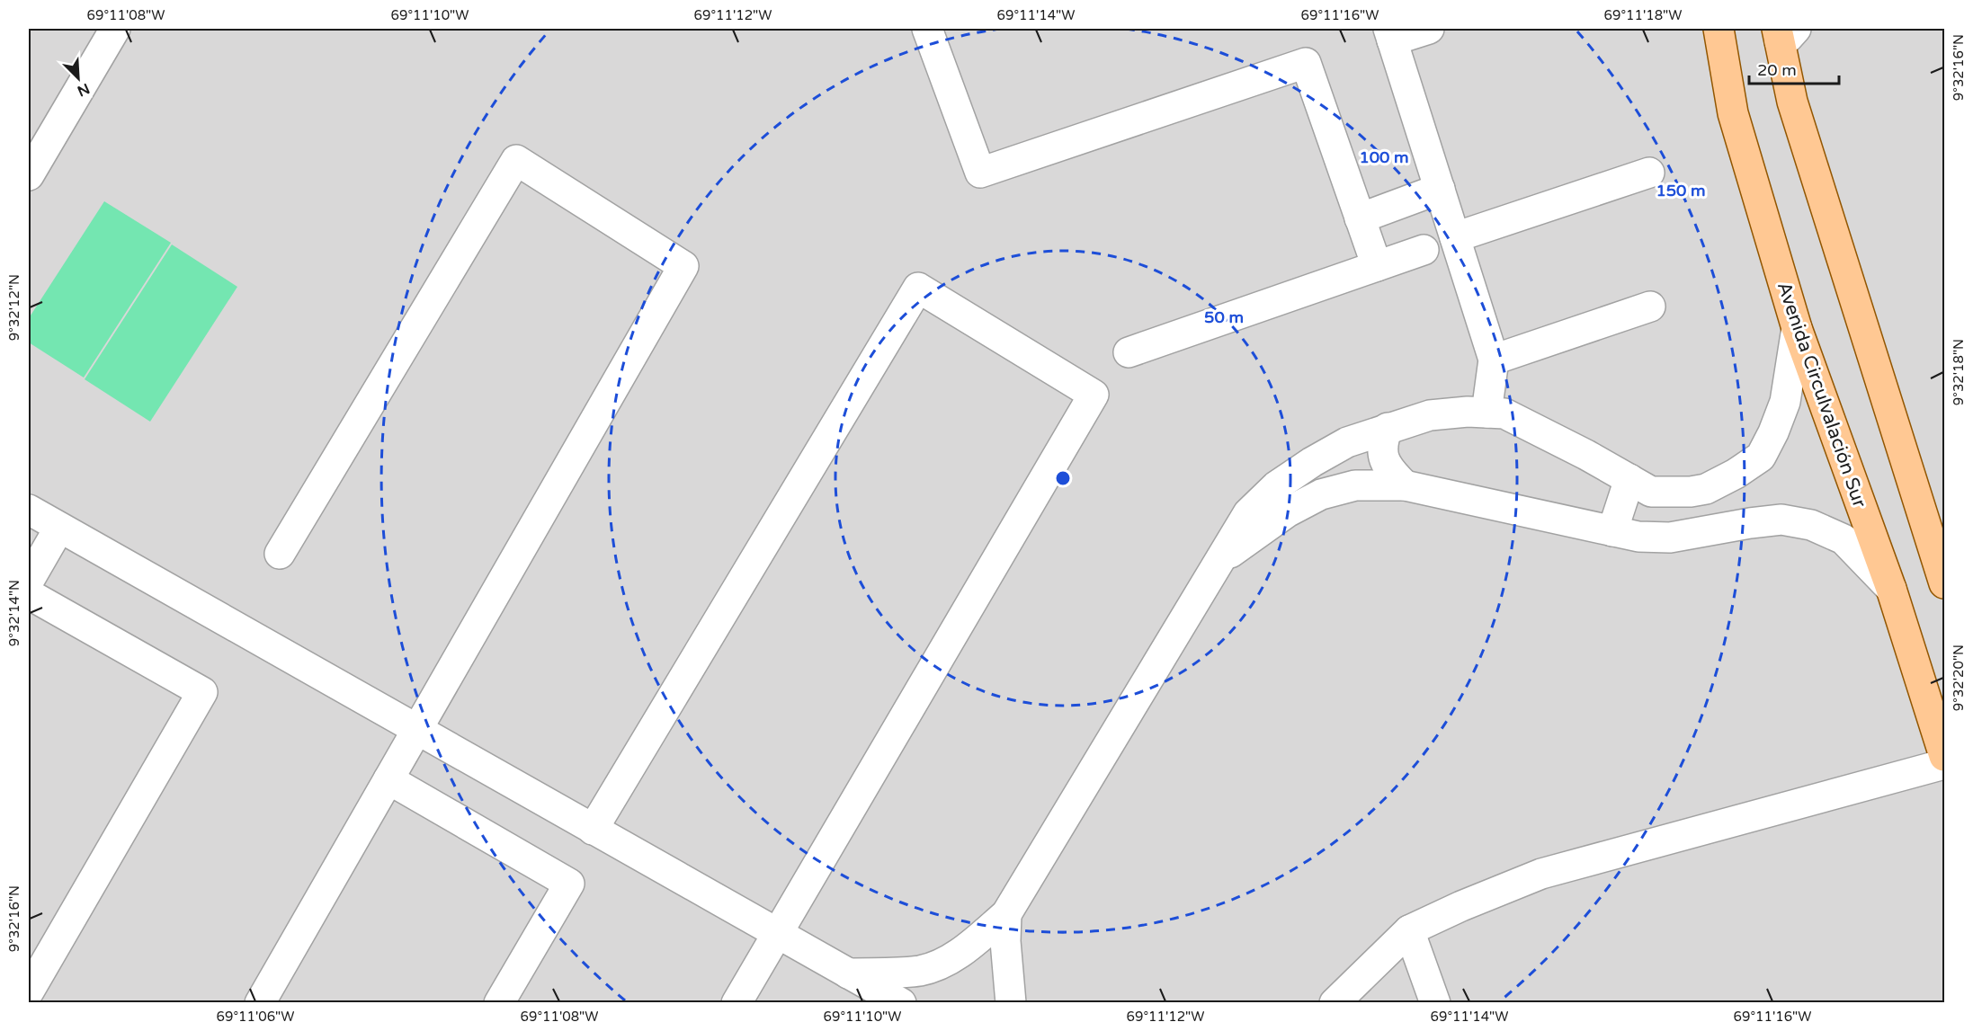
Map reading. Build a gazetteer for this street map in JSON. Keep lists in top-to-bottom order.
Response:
{
  "streets": {
    "main road": ["Avenida Circulvalación Sur"]
  },
  "scale_bar": "20 m",
  "north": "bottom right",
  "coordinates": [
    "69°11'08\"W",
    "69°11'10\"W",
    "69°11'12\"W",
    "69°11'14\"W",
    "69°11'16\"W",
    "69°11'18\"W",
    "9°32'16\"N",
    "9°32'12\"N",
    "9°32'18\"N",
    "9°32'14\"N",
    "9°32'20\"N",
    "69°11'06\"W"
  ],
  "rings": ["100 m", "150 m", "50 m"]
}
